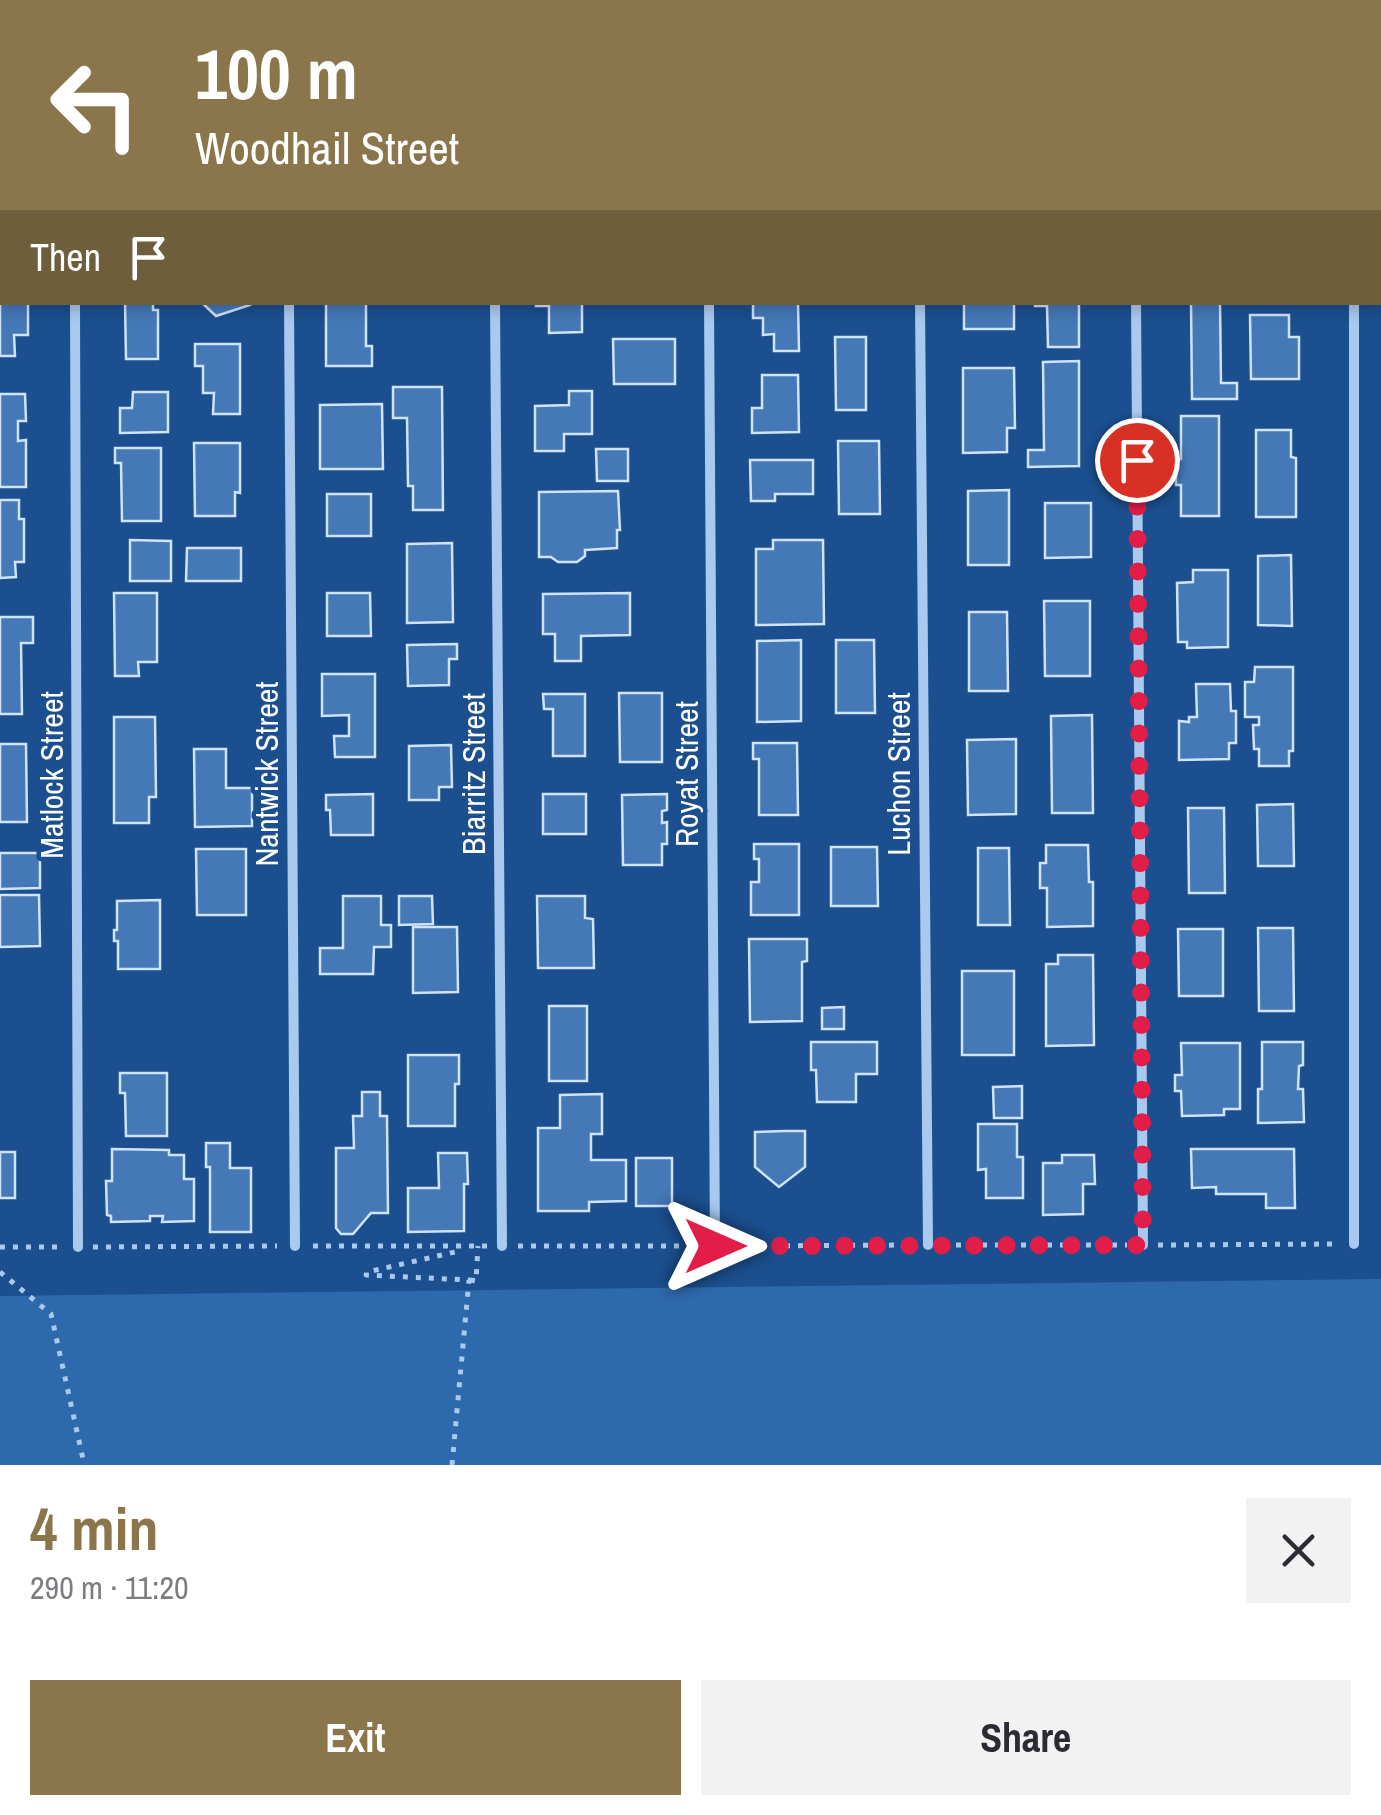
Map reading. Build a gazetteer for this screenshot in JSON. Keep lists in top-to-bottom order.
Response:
{
  "streets": {
    "street": [
      "Nantwick Street",
      "Biarritz Street",
      "Royat Street",
      "Luchon Street",
      "Matlock Street"
    ]
  },
  "page": {
    "turn": ["100 m", "Woodhail Street"],
    "then": "Then",
    "heading": ["4 min", "290 m · 11:20"],
    "buttons": ["Exit", "Share"]
  }
}
